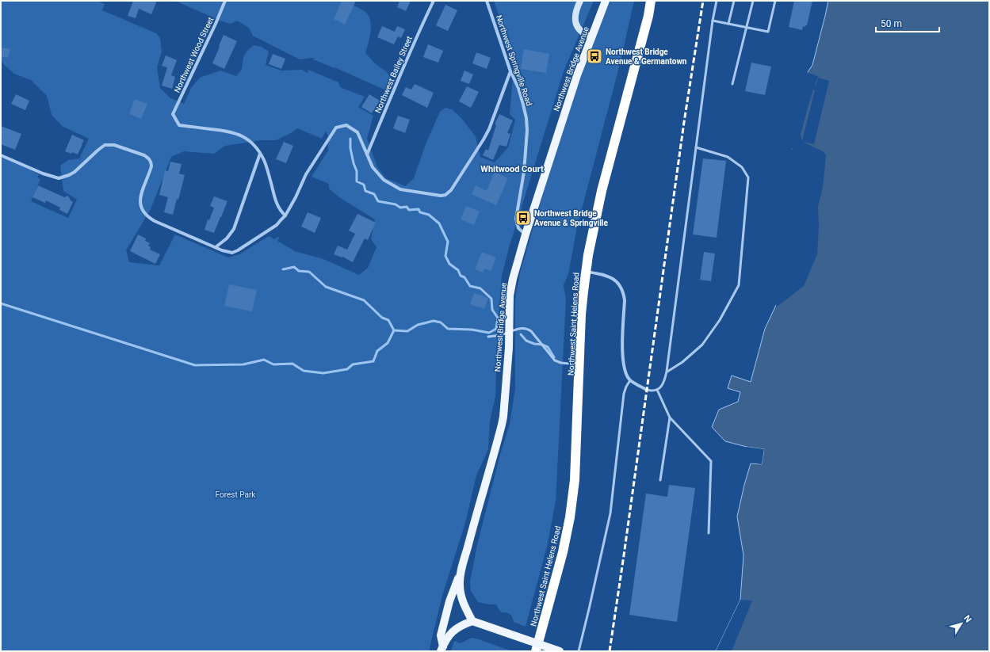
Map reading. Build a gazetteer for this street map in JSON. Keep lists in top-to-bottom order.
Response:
{
  "streets": {
    "highway": ["Northwest Saint Helens Road"],
    "main road": ["Northwest Bridge Avenue"],
    "street": ["Northwest Wood Street", "Northwest Springville Road", "Northwest Bailey Street"]
  },
  "crossings": [
    ["Northwest Springville Road", "Northwest Bridge Avenue"]
  ],
  "districts": ["Whitwood Court"],
  "parks": ["Forest Park"],
  "places": {
    "bus stop": ["Northwest Bridge Avenue & Germantown", "Northwest Bridge Avenue & Springville"]
  },
  "scale_bar": "50 m",
  "north": "top right"
}
